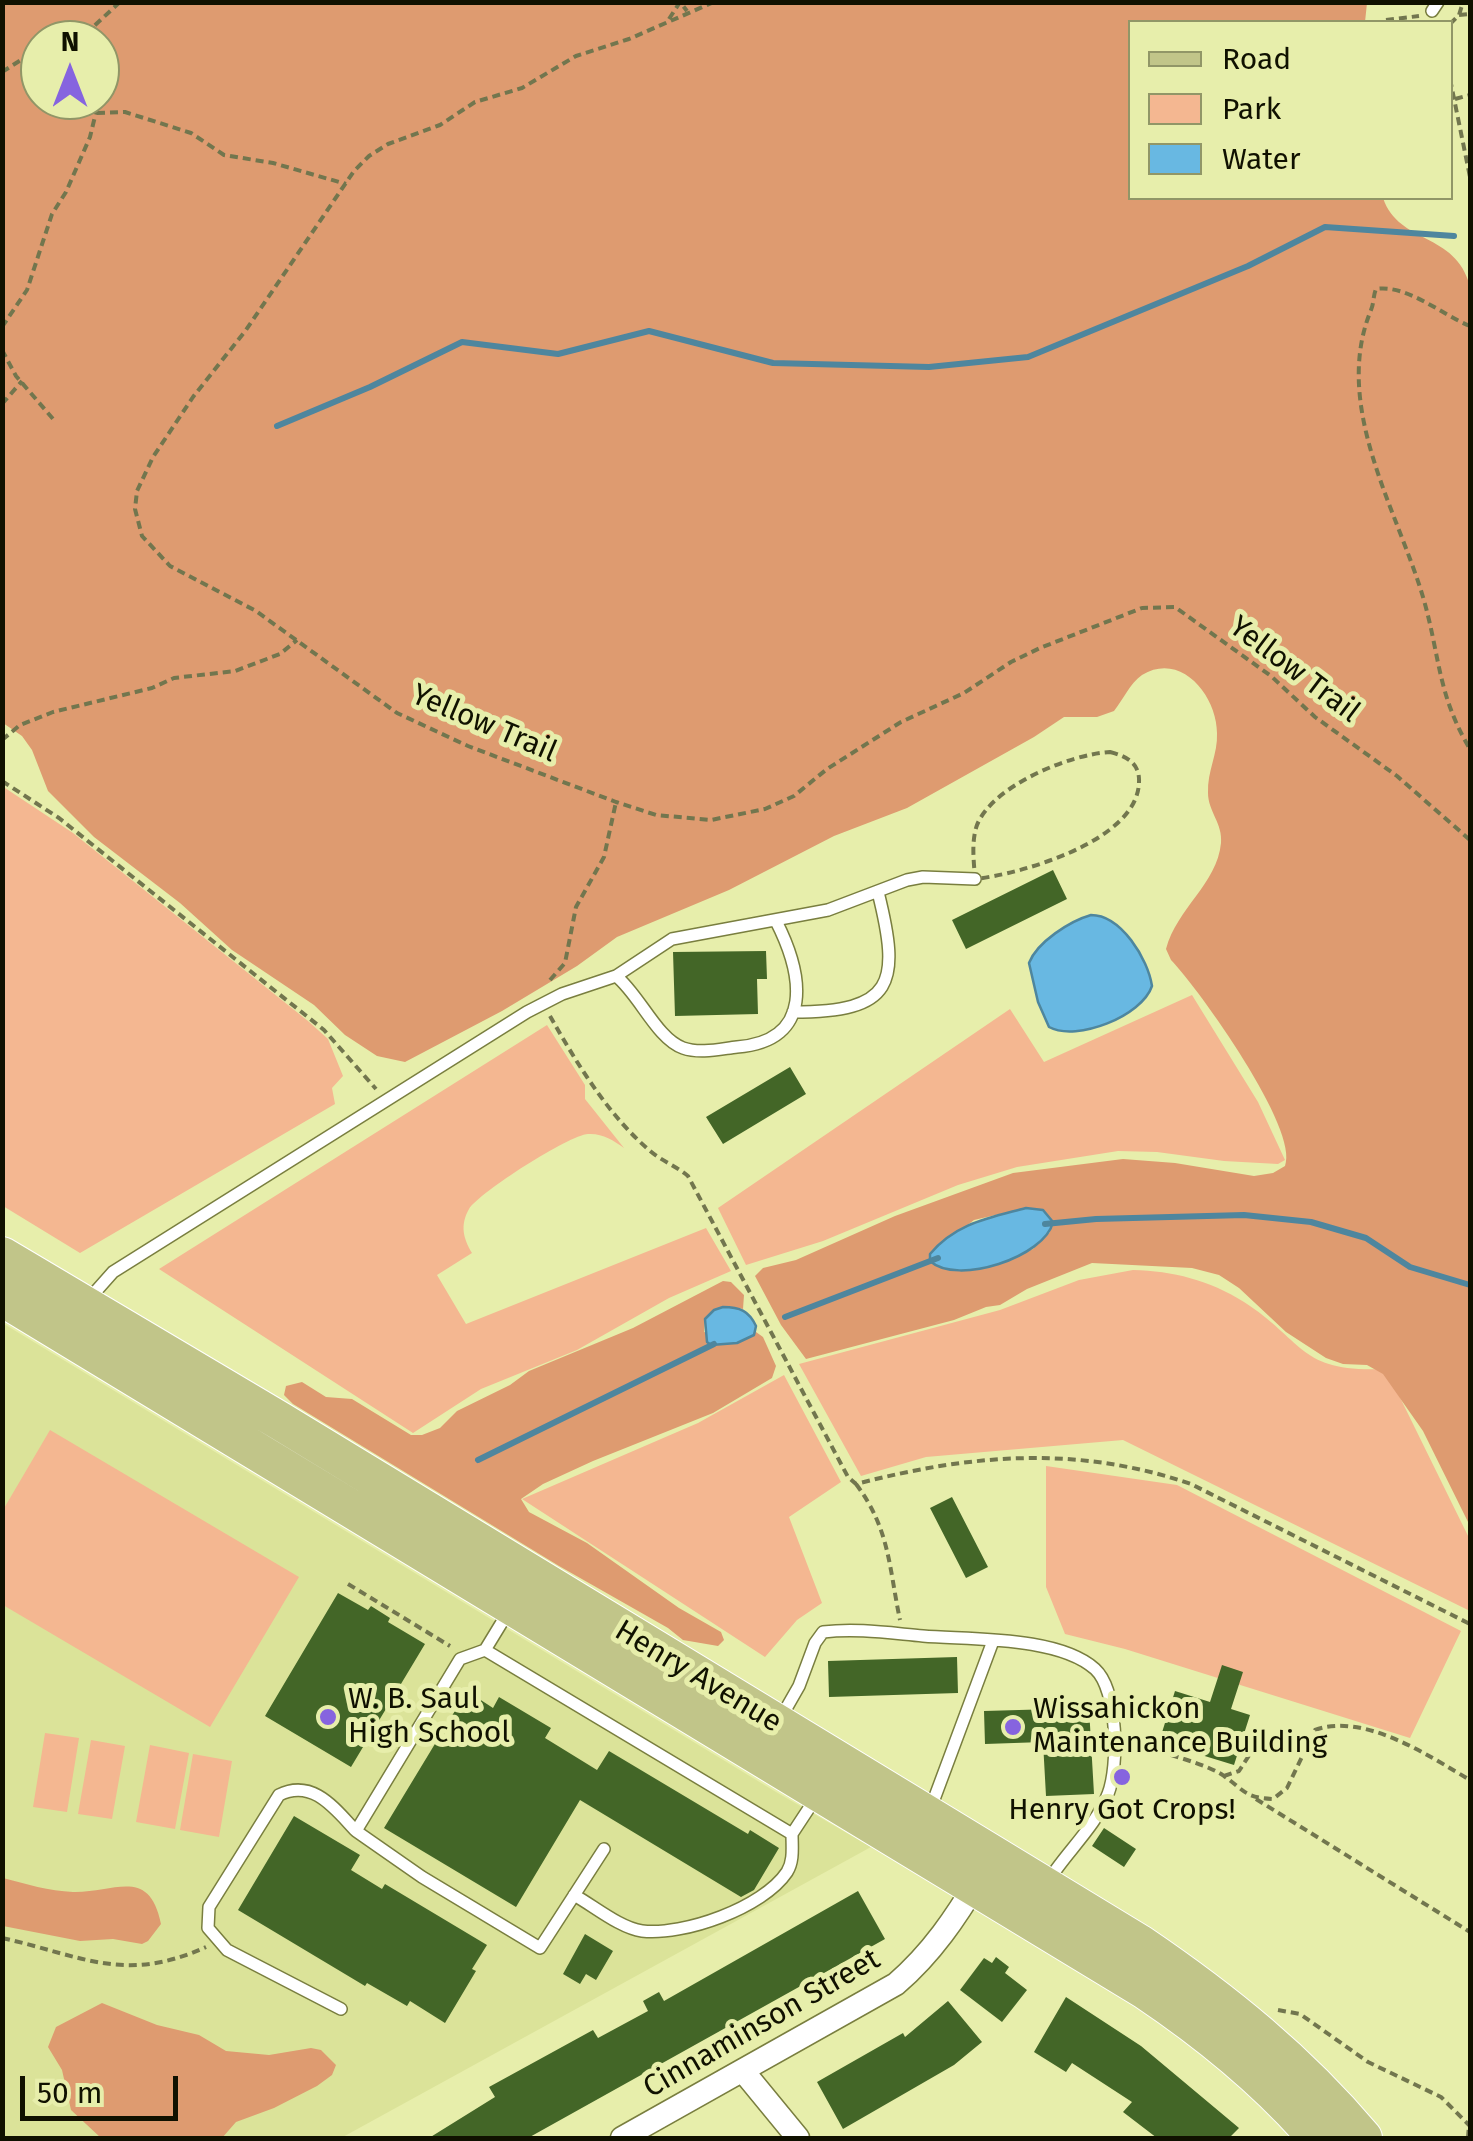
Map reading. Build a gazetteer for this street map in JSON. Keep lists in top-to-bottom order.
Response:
{
  "streets": {
    "main road": ["Henry Avenue"],
    "street": ["Cinnaminson Street"],
    "path": ["Yellow Trail"]
  },
  "crossings": [
    ["Henry Avenue", "Cinnaminson Street"]
  ],
  "places": ["W. B. Saul High School", "Wissahickon Maintenance Building", "Henry Got Crops!"],
  "legend": ["Road", "Park", "Water"],
  "scale_bar": "50 m",
  "north": "top"
}
